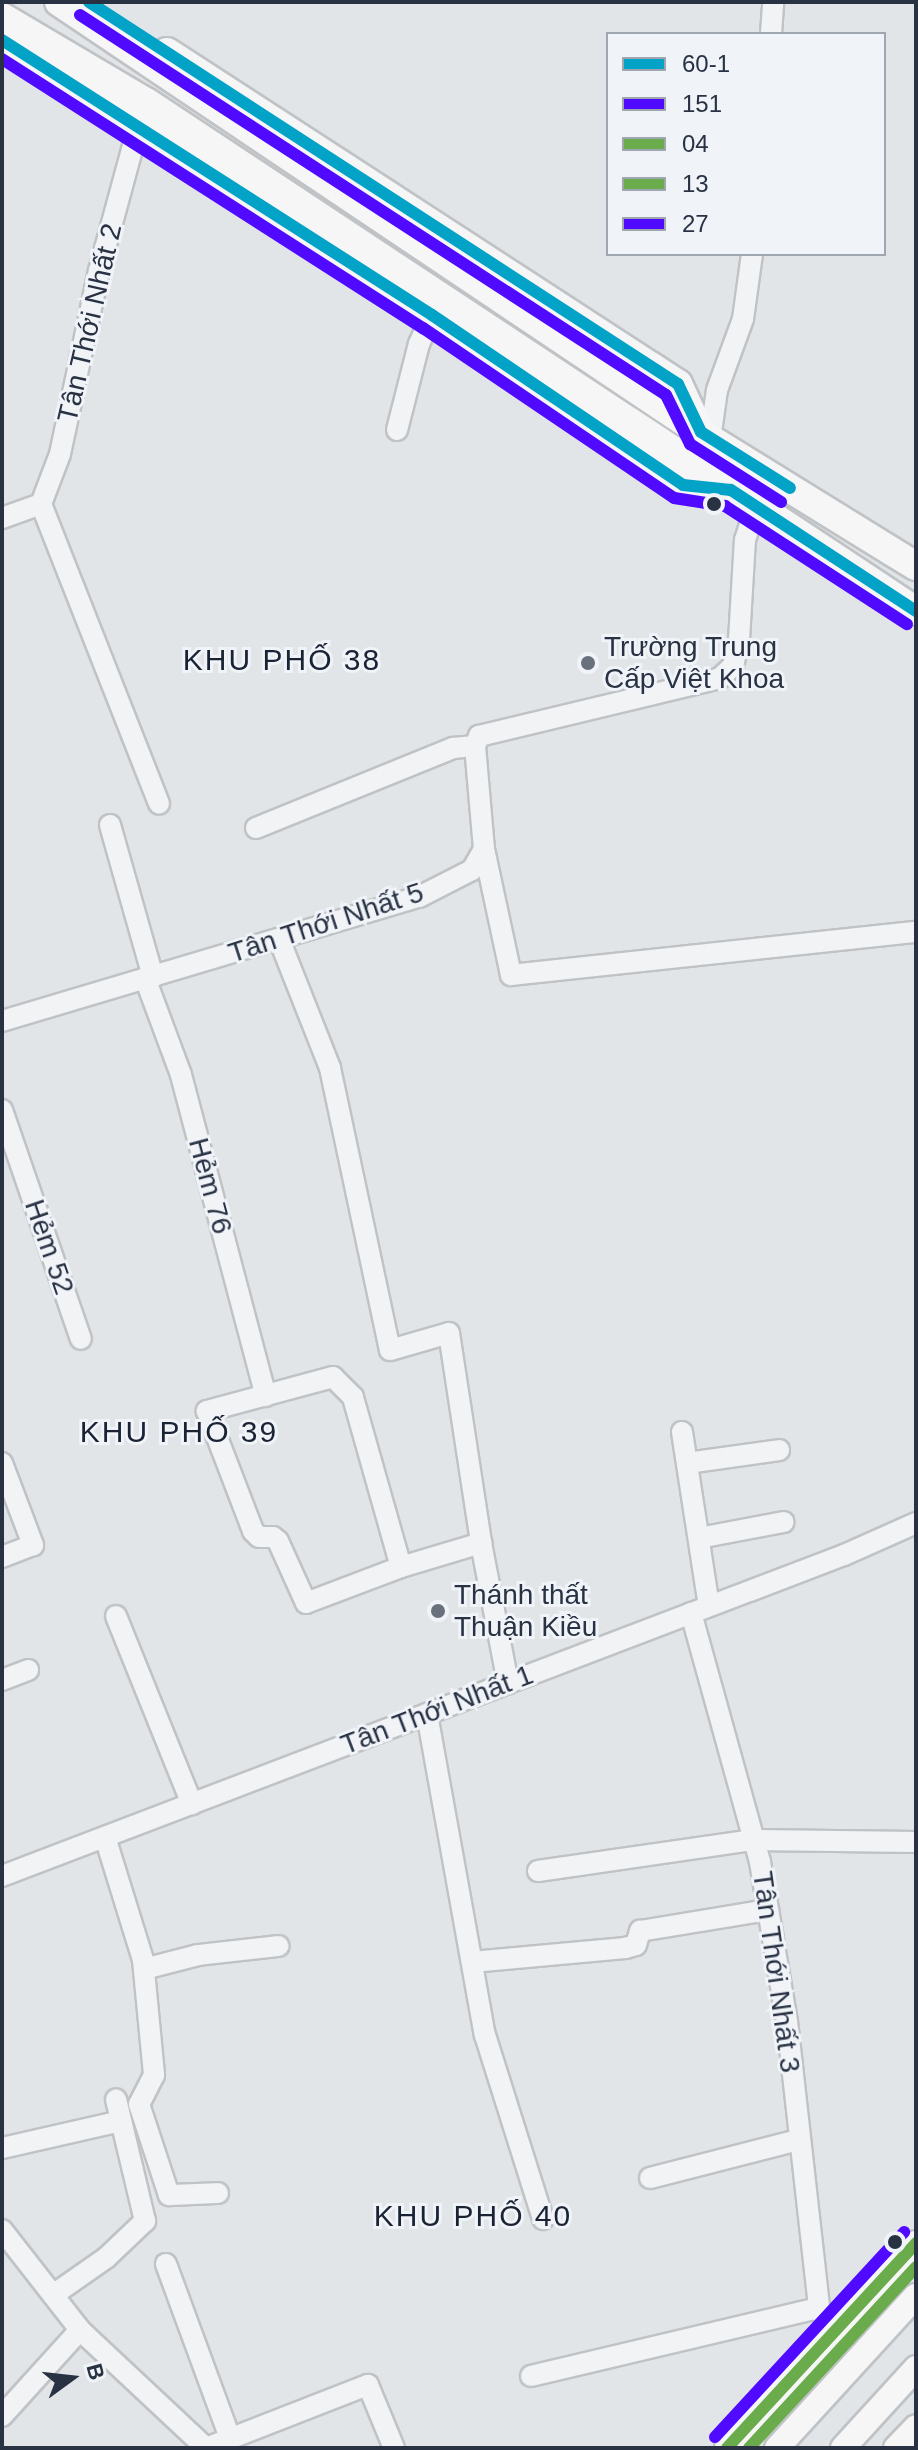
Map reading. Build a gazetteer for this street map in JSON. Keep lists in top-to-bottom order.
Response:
{
  "streets": {
    "street": [
      "Tân Thới Nhất 2",
      "Tân Thới Nhất 5",
      "Hẻm 76",
      "Hẻm 52",
      "Tân Thới Nhất 1",
      "Tân Thới Nhất 3"
    ]
  },
  "crossings": [
    ["Tân Thới Nhất 5", "Hẻm 76"],
    ["Tân Thới Nhất 1", "Tân Thới Nhất 3"]
  ],
  "districts": ["KHU PHỐ 38", "KHU PHỐ 39", "KHU PHỐ 40"],
  "places": ["Trường Trung Cấp Việt Khoa", "Thánh thất Thuận Kiều"],
  "lines": [
    "transit line 60-1",
    "transit line 151",
    "transit line 27",
    "transit line 04",
    "transit line 13"
  ],
  "legend": [
    "60-1",
    "151",
    "04",
    "13",
    "27"
  ],
  "north": "right"
}
